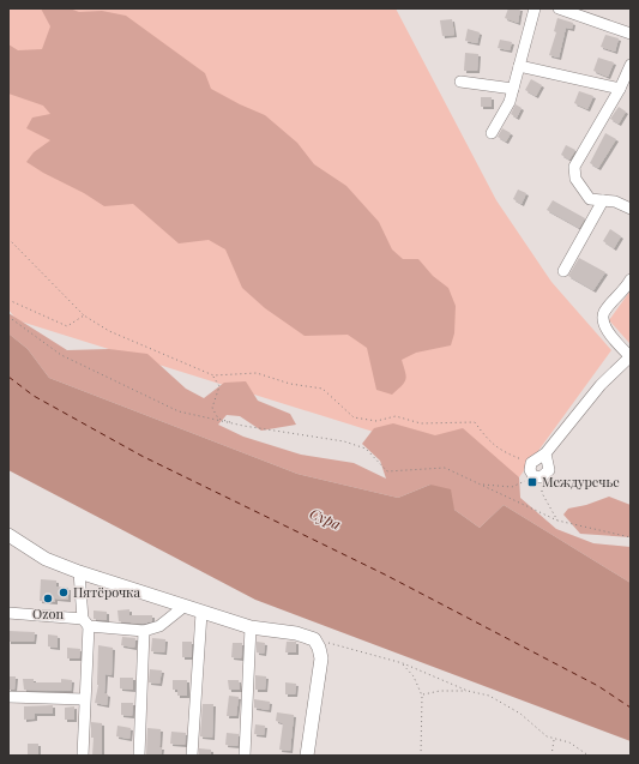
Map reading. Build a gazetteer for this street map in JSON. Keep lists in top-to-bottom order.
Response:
{
  "water": ["Сура"],
  "places": {
    "transit": ["Междуречье"],
    "other": ["Пятёрочка", "Ozon"]
  }
}
